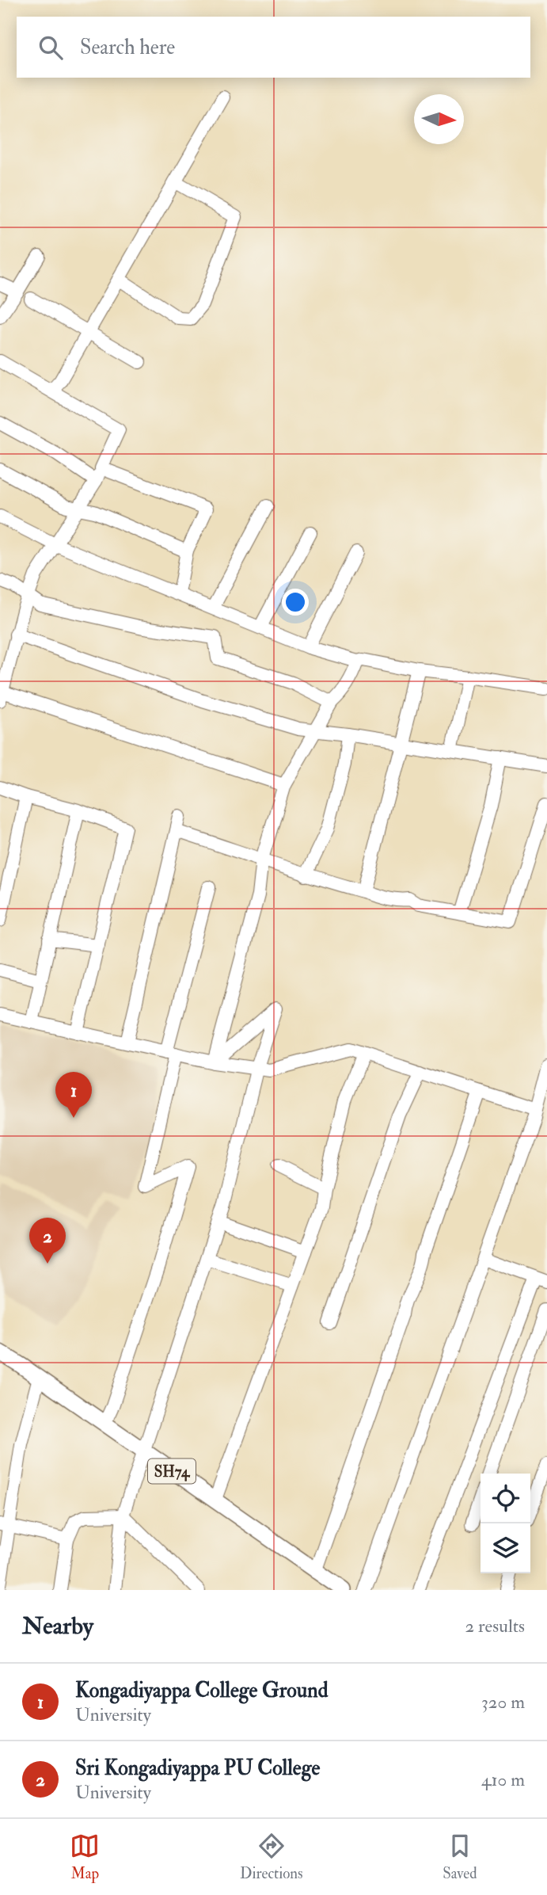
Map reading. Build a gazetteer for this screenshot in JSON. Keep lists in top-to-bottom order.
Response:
{
  "streets": {
    "main road": ["SH74"]
  },
  "north": "right",
  "page": {
    "search": "Search here",
    "pins": ["1", "2"],
    "heading": ["Nearby", "2 results"],
    "list": [
      {
        "mark": "1",
        "name": "Kongadiyappa College Ground",
        "note": "University",
        "value": "320 m"
      },
      {
        "mark": "2",
        "name": "Sri Kongadiyappa PU College",
        "note": "University",
        "value": "410 m"
      }
    ],
    "nav": ["Map", "Directions", "Saved"]
  }
}
